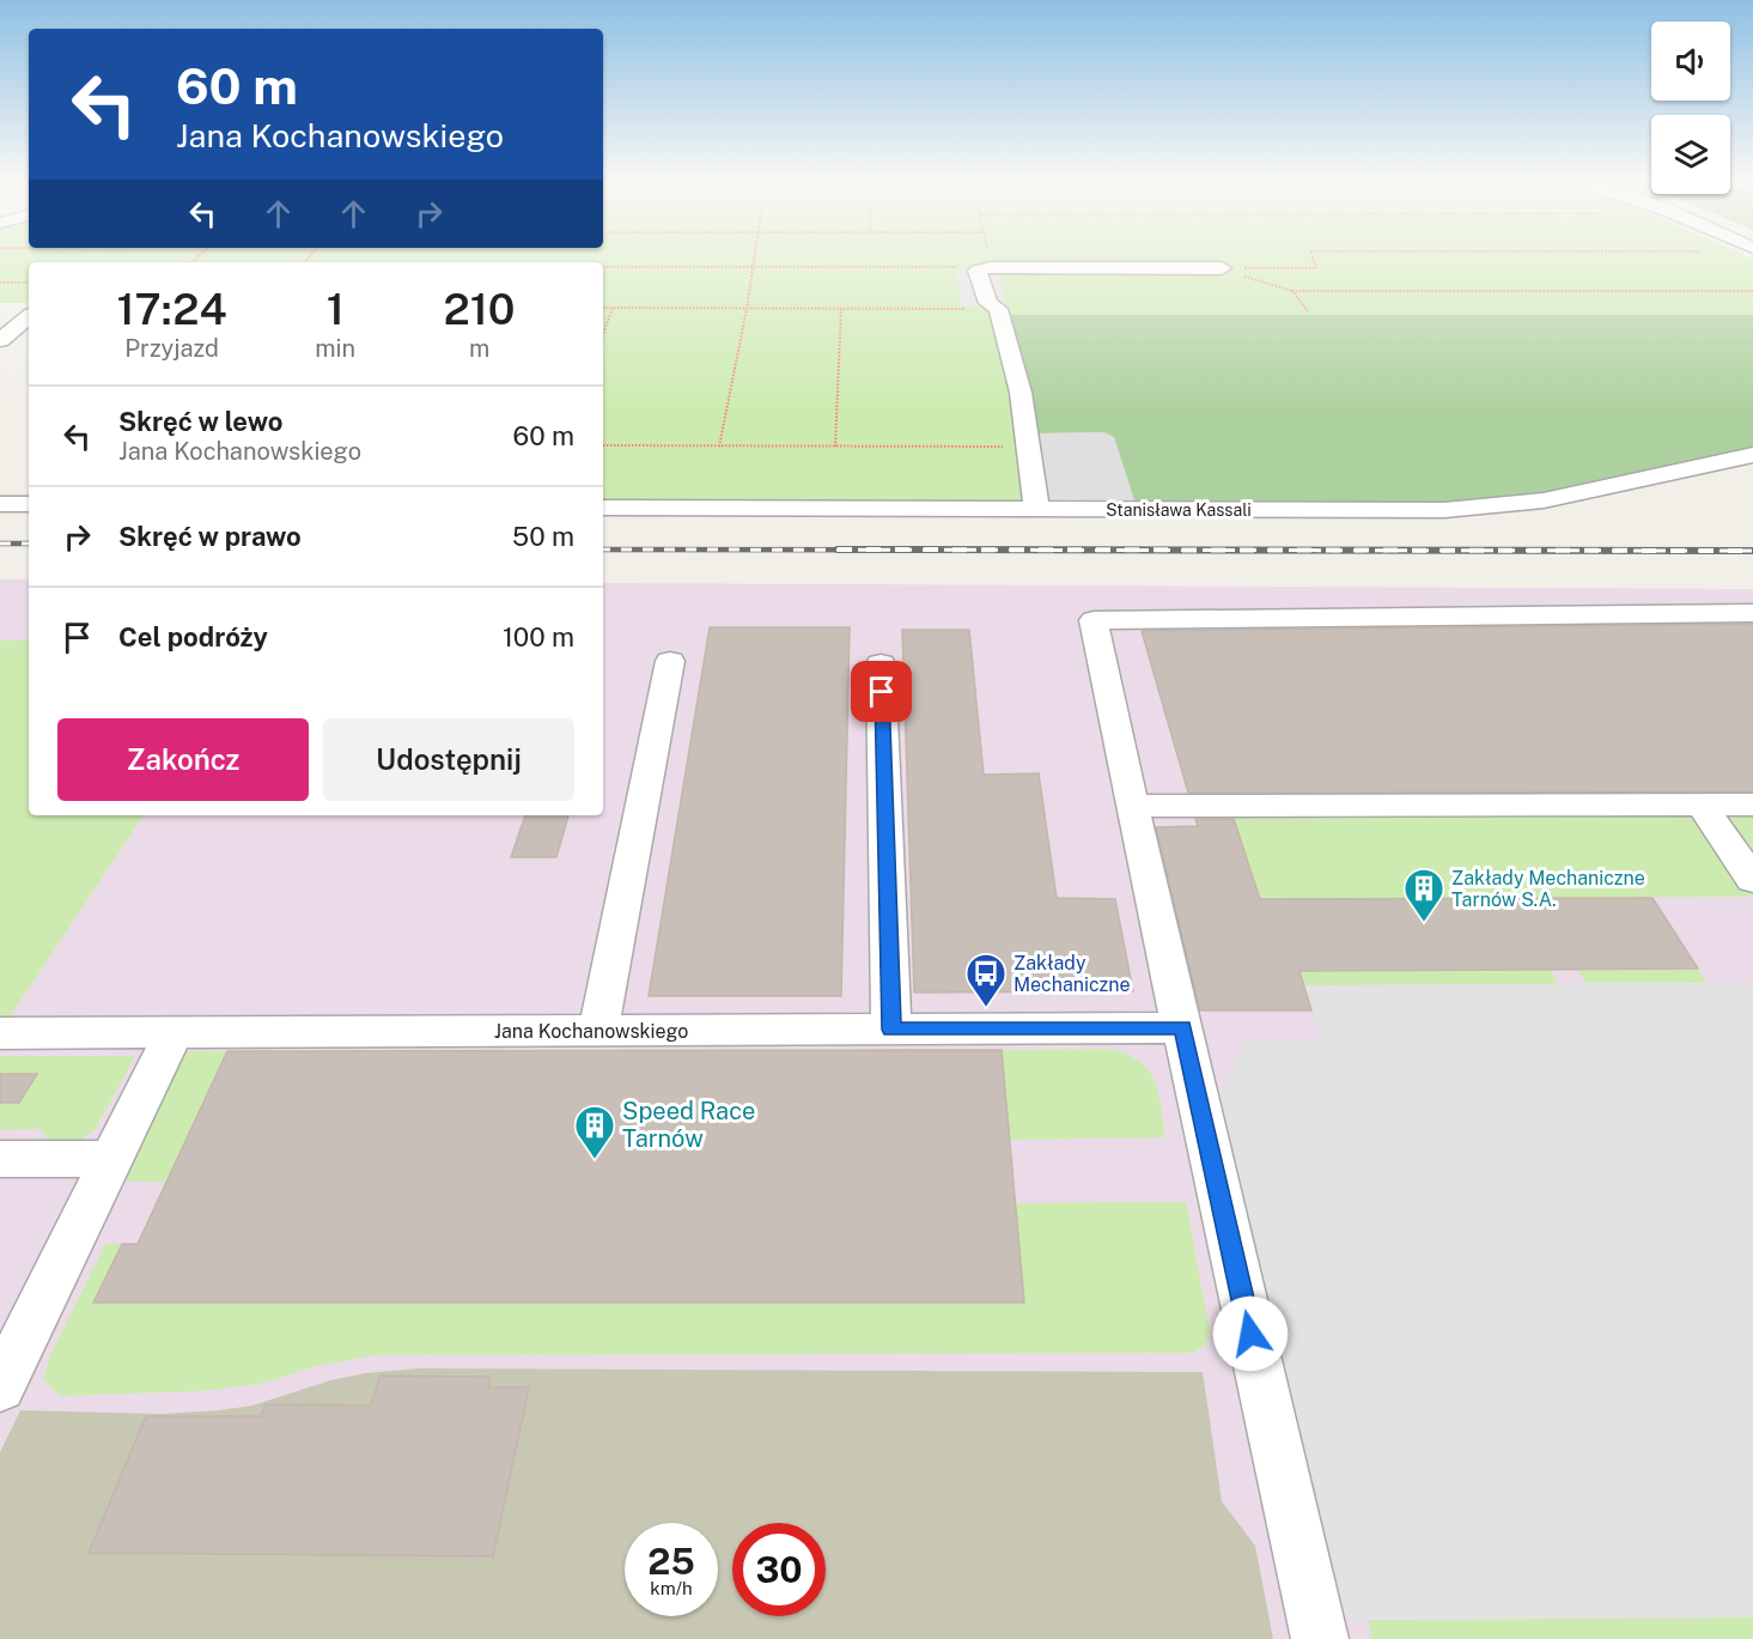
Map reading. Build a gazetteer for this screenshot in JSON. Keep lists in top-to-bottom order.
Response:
{
  "streets": {
    "street": ["Stanisława Kassali", "Jana Kochanowskiego"]
  },
  "places": {
    "building": ["Zakłady Mechaniczne Tarnów S.A.", "Speed Race Tarnów"],
    "bus stop": ["Zakłady Mechaniczne"]
  },
  "page": {
    "turn": ["60 m", "Jana Kochanowskiego"],
    "eta": [
      "17:24",
      "Przyjazd",
      "1",
      "min",
      "210",
      "m"
    ],
    "list": [
      {
        "name": "Skręć w lewo",
        "note": "Jana Kochanowskiego",
        "value": "60 m"
      },
      {
        "name": "Skręć w prawo",
        "value": "50 m"
      },
      {
        "name": "Cel podróży",
        "value": "100 m"
      }
    ],
    "buttons": ["Zakończ", "Udostępnij"],
    "speed": "25 km/h",
    "limit": "30"
  }
}
